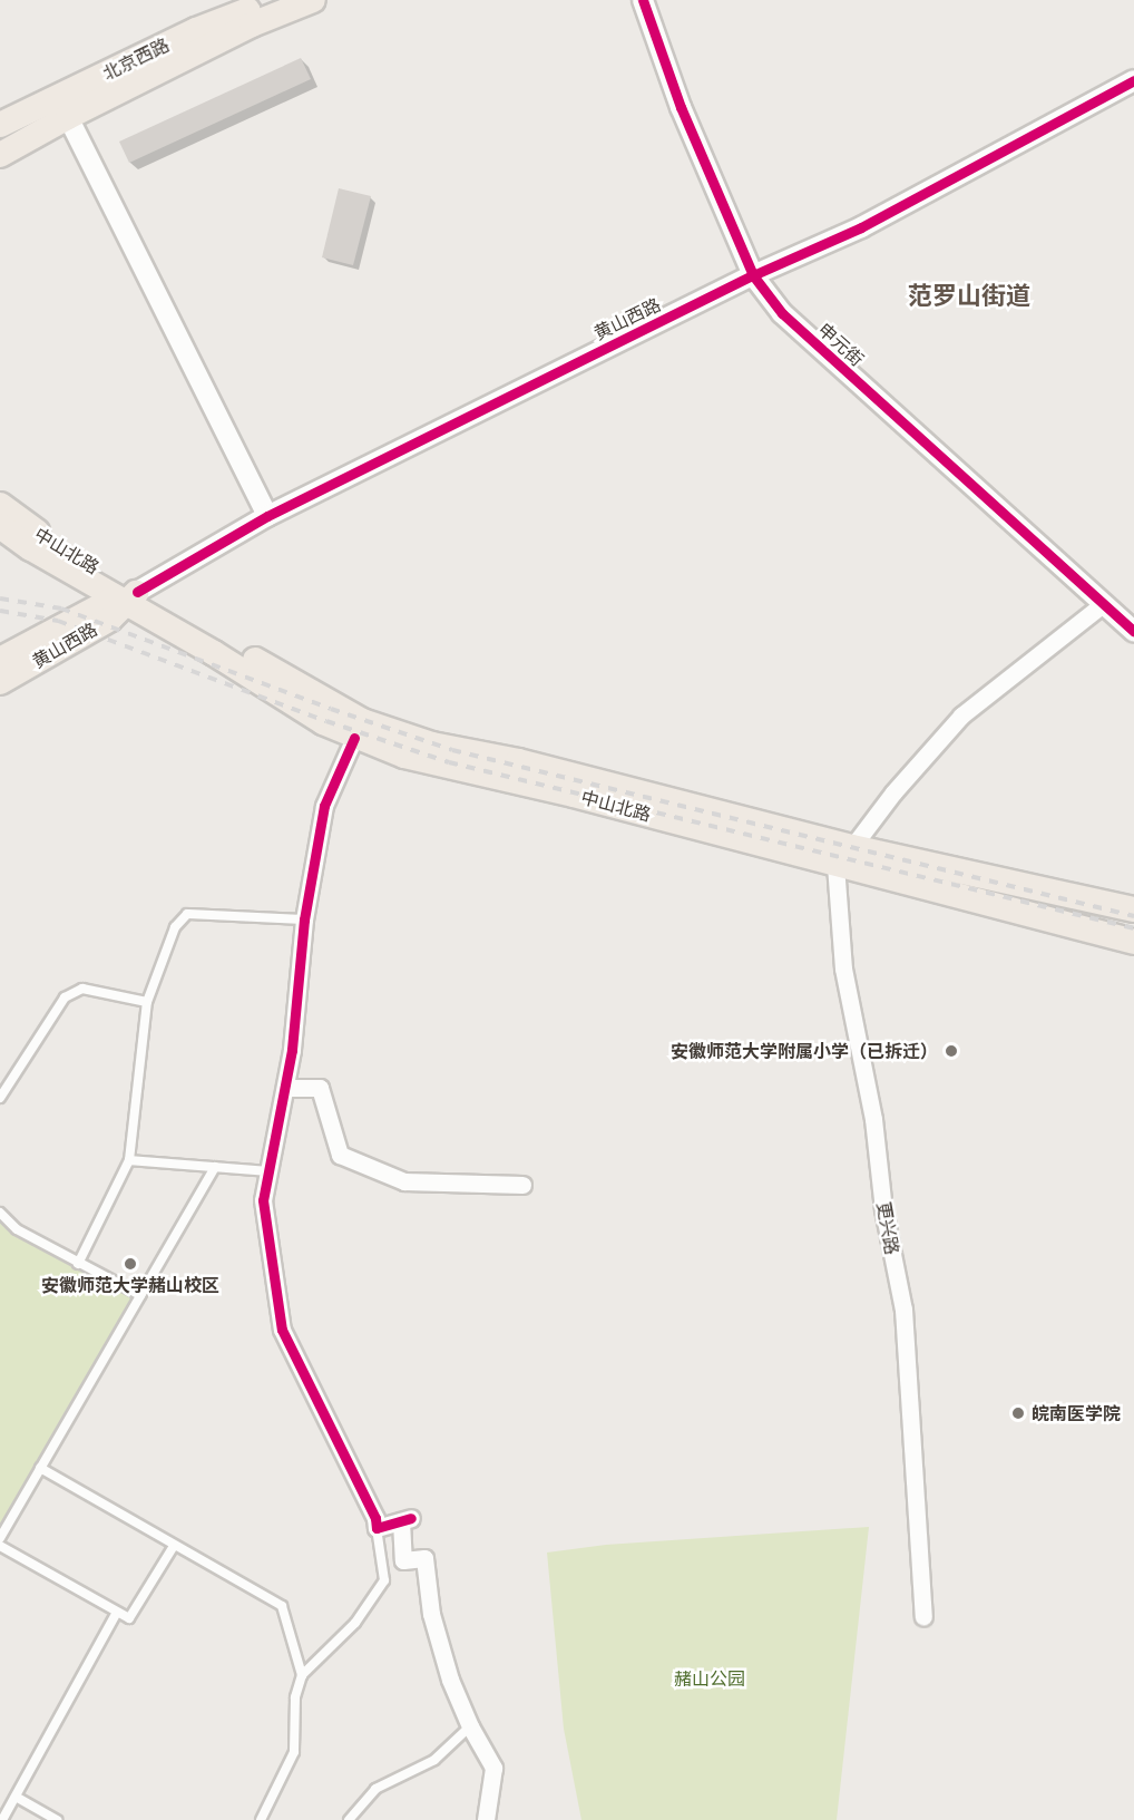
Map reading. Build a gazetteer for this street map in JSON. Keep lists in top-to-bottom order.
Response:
{
  "streets": {
    "main road": ["北京西路", "黄山西路", "中山北路"],
    "street": ["申元街", "更兴路"]
  },
  "crossings": [
    ["黄山西路", "申元街"],
    ["黄山西路", "中山北路"],
    ["中山北路", "更兴路"]
  ],
  "districts": ["范罗山街道"],
  "parks": ["赭山公园"],
  "places": ["安徽师范大学附属小学（已拆迁）", "安徽师范大学赭山校区", "皖南医学院"]
}
